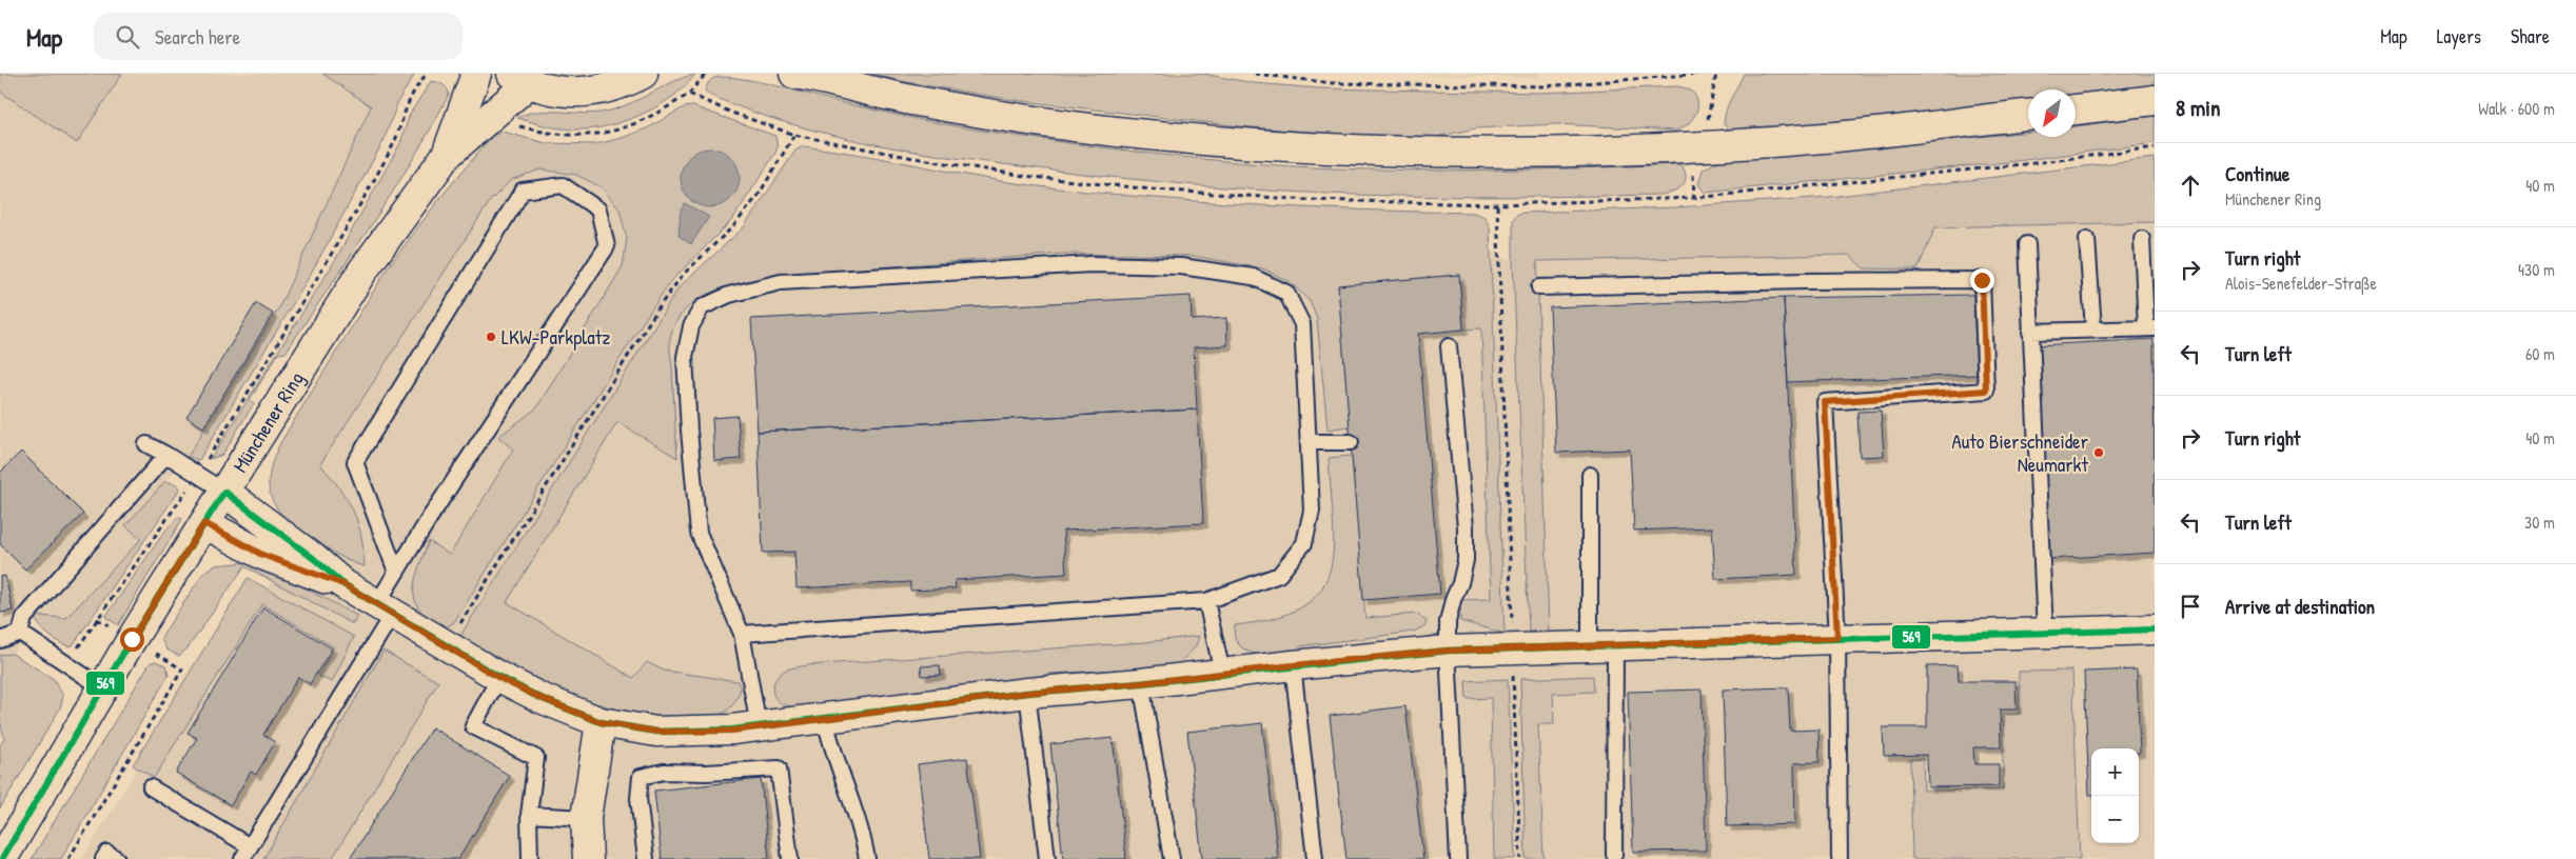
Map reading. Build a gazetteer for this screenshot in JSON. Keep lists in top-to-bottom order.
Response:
{
  "streets": {
    "main road": ["Münchener Ring"]
  },
  "places": ["LKW-Parkplatz", "Auto Bierschneider Neumarkt"],
  "lines": ["transit line 569"],
  "north": "bottom left",
  "page": {
    "header": "Map",
    "search": "Search here",
    "nav": ["Map", "Layers", "Share"],
    "heading": ["8 min", "Walk · 600 m"],
    "list": [
      ["Continue", "Münchener Ring", "40 m"],
      ["Turn right", "Alois-Senefelder-Straße", "430 m"],
      ["Turn left", "60 m"],
      ["Turn right", "40 m"],
      ["Turn left", "30 m"],
      "Arrive at destination"
    ],
    "map_buttons": ["+", "−"]
  }
}
